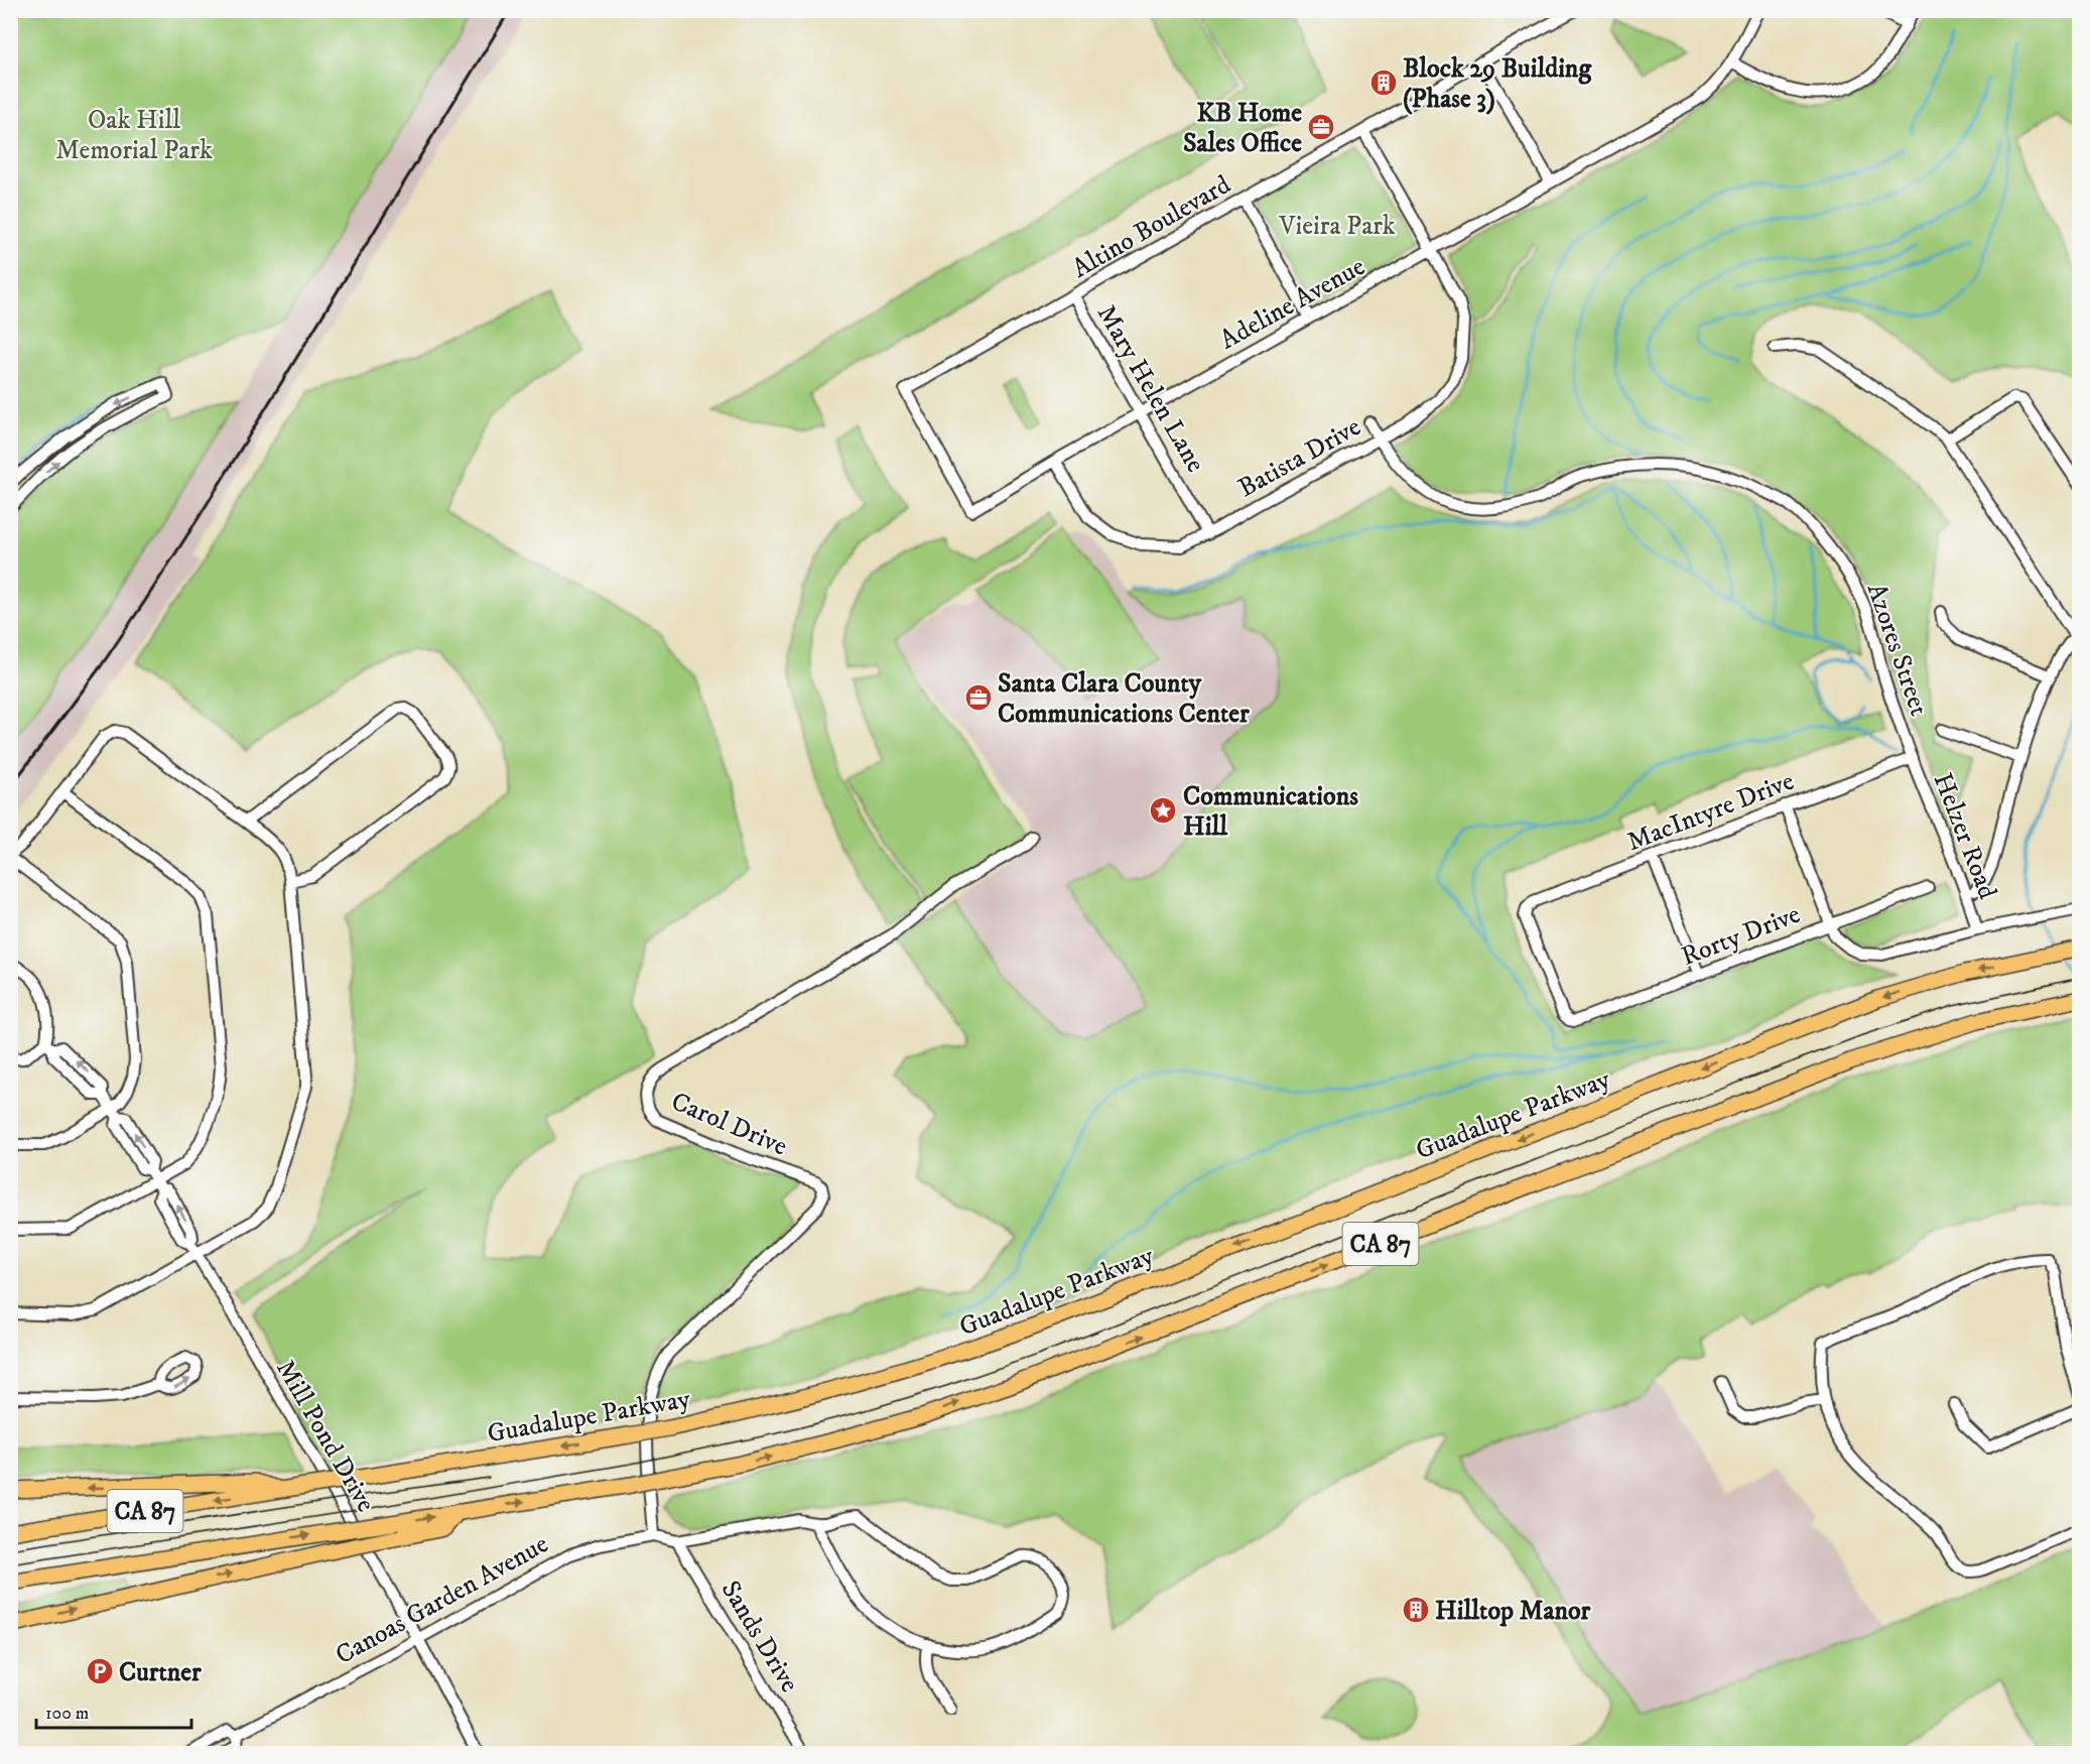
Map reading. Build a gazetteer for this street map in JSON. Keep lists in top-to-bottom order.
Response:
{
  "streets": {
    "highway": ["Guadalupe Parkway", "CA 87"],
    "street": [
      "Altino Boulevard",
      "Adeline Avenue",
      "Mary Helen Lane",
      "Batista Drive",
      "Azores Street",
      "MacIntyre Drive",
      "Helzer Road",
      "Rorty Drive",
      "Carol Drive",
      "Mill Pond Drive",
      "Canoas Garden Avenue",
      "Sands Drive"
    ]
  },
  "crossings": [
    ["Altino Boulevard", "Adeline Avenue"],
    ["Altino Boulevard", "Mary Helen Lane"],
    ["Altino Boulevard", "Batista Drive"],
    ["Adeline Avenue", "Mary Helen Lane"],
    ["Adeline Avenue", "Batista Drive"],
    ["Mary Helen Lane", "Batista Drive"],
    ["Batista Drive", "Azores Street"],
    ["Azores Street", "MacIntyre Drive"],
    ["Azores Street", "Helzer Road"],
    ["MacIntyre Drive", "Helzer Road"],
    ["MacIntyre Drive", "Rorty Drive"],
    ["Carol Drive", "Canoas Garden Avenue"],
    ["Mill Pond Drive", "Canoas Garden Avenue"],
    ["Canoas Garden Avenue", "Sands Drive"]
  ],
  "parks": ["Oak Hill Memorial Park", "Vieira Park"],
  "places": {
    "building": ["Block 29 Building (Phase 3)", "Hilltop Manor"],
    "office": ["KB Home Sales Office", "Santa Clara County Communications Center"],
    "place": ["Communications Hill"],
    "parking": ["Curtner"]
  },
  "scale_bar": "100 m"
}
